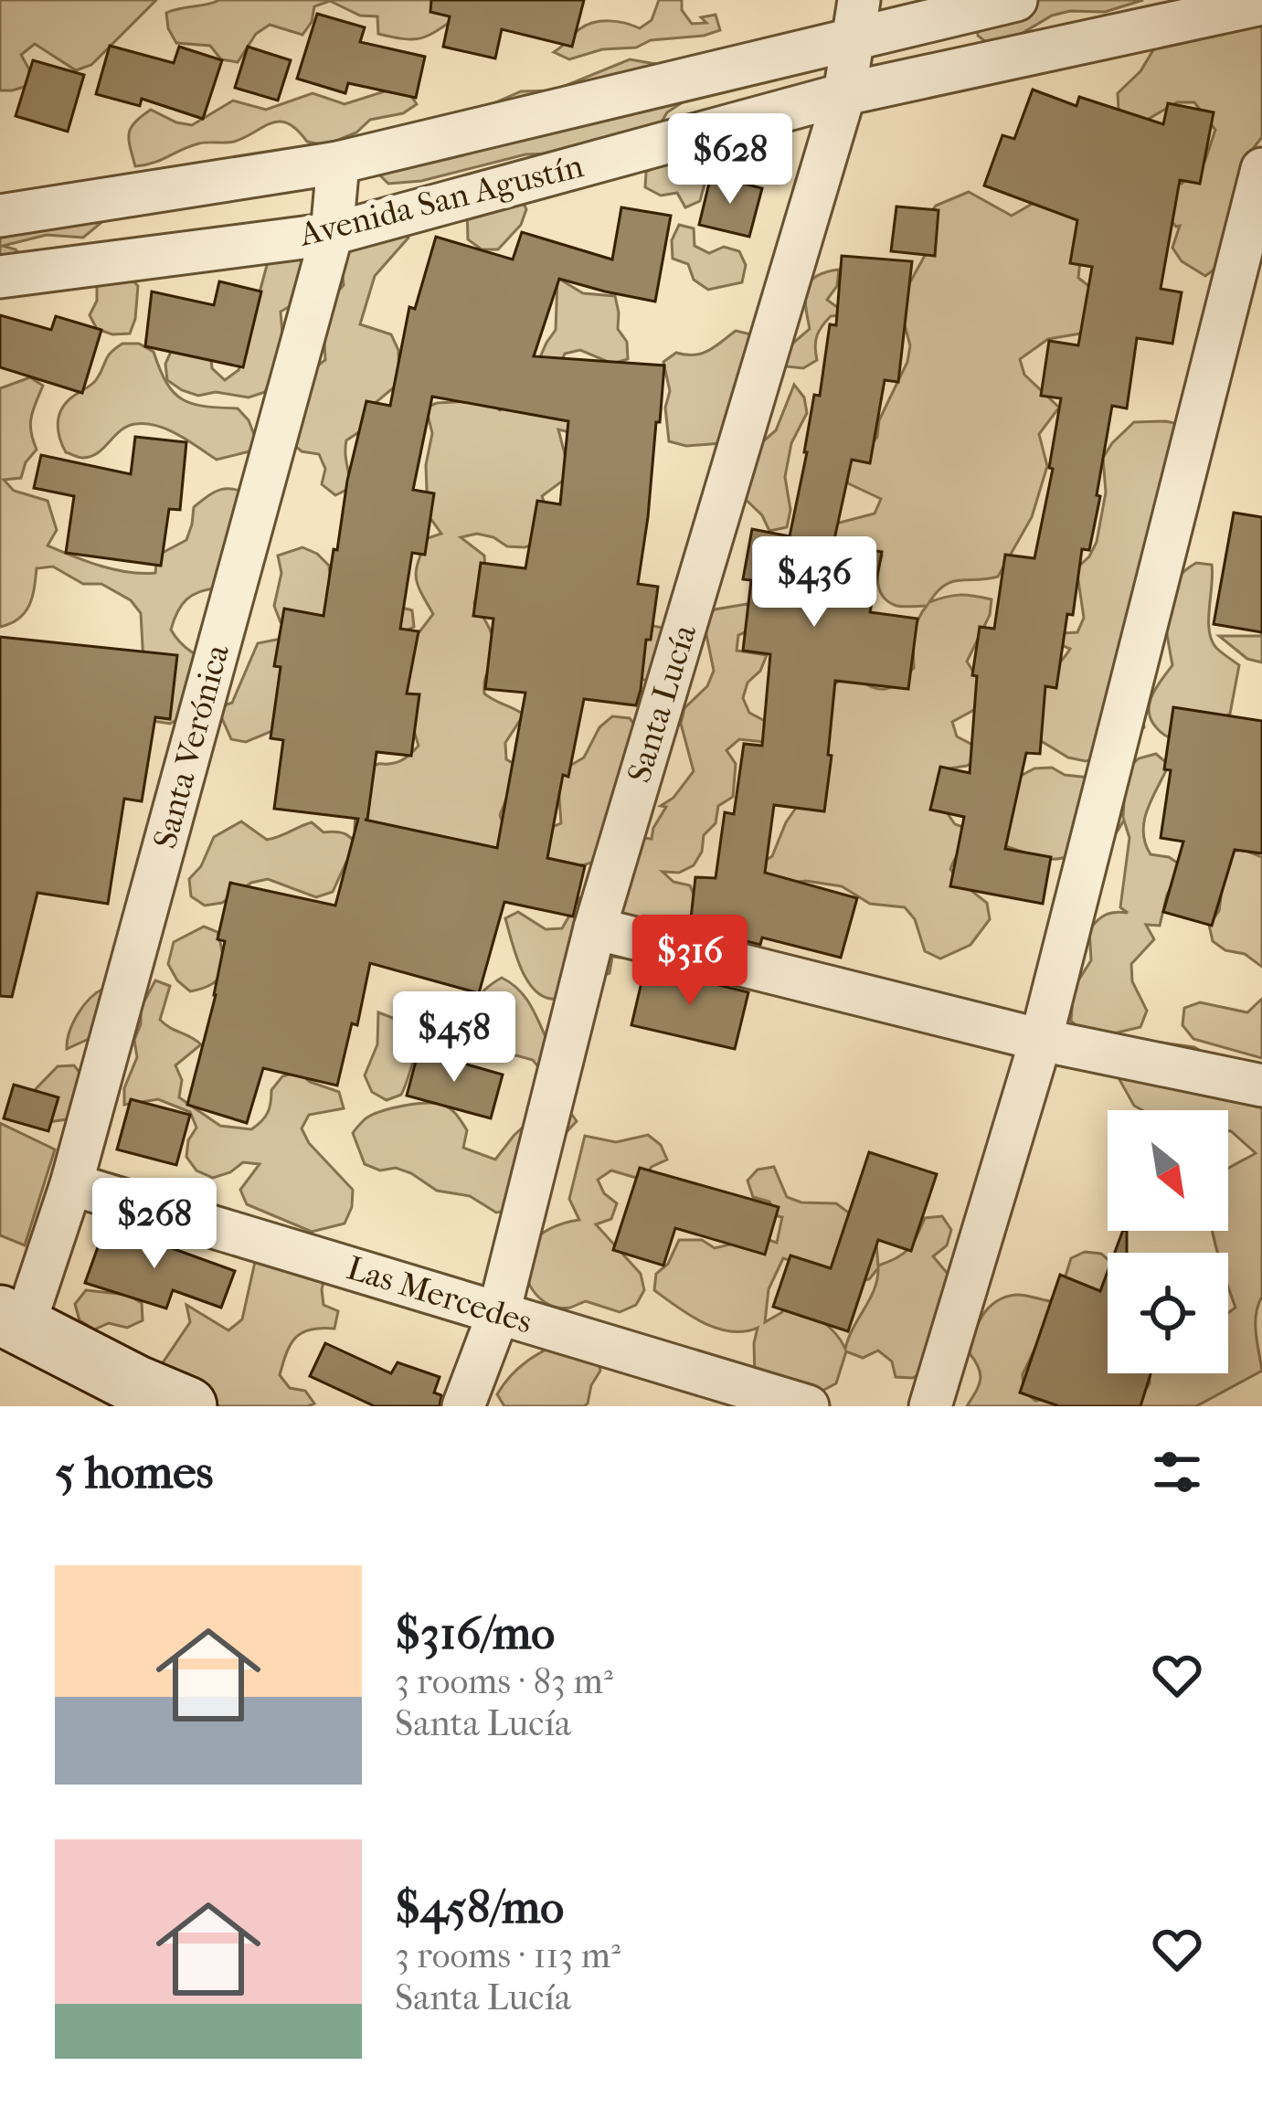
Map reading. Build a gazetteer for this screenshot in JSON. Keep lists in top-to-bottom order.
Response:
{
  "streets": {
    "street": [
      "Avenida San Agustín",
      "Santa Lucía",
      "Santa Verónica",
      "Las Mercedes"
    ]
  },
  "crossings": [
    ["Avenida San Agustín", "Santa Lucía"],
    ["Avenida San Agustín", "Santa Verónica"],
    ["Santa Lucía", "Las Mercedes"],
    ["Santa Verónica", "Las Mercedes"]
  ],
  "north": "bottom right",
  "page": {
    "price": [
      "$628",
      "$436",
      "$316",
      "$458",
      "$268"
    ],
    "heading": "5 homes",
    "list": [
      {
        "name": "$316/mo",
        "note": "3 rooms · 83 m² · Santa Lucía"
      },
      {
        "name": "$458/mo",
        "note": "3 rooms · 113 m² · Santa Lucía"
      }
    ]
  }
}
